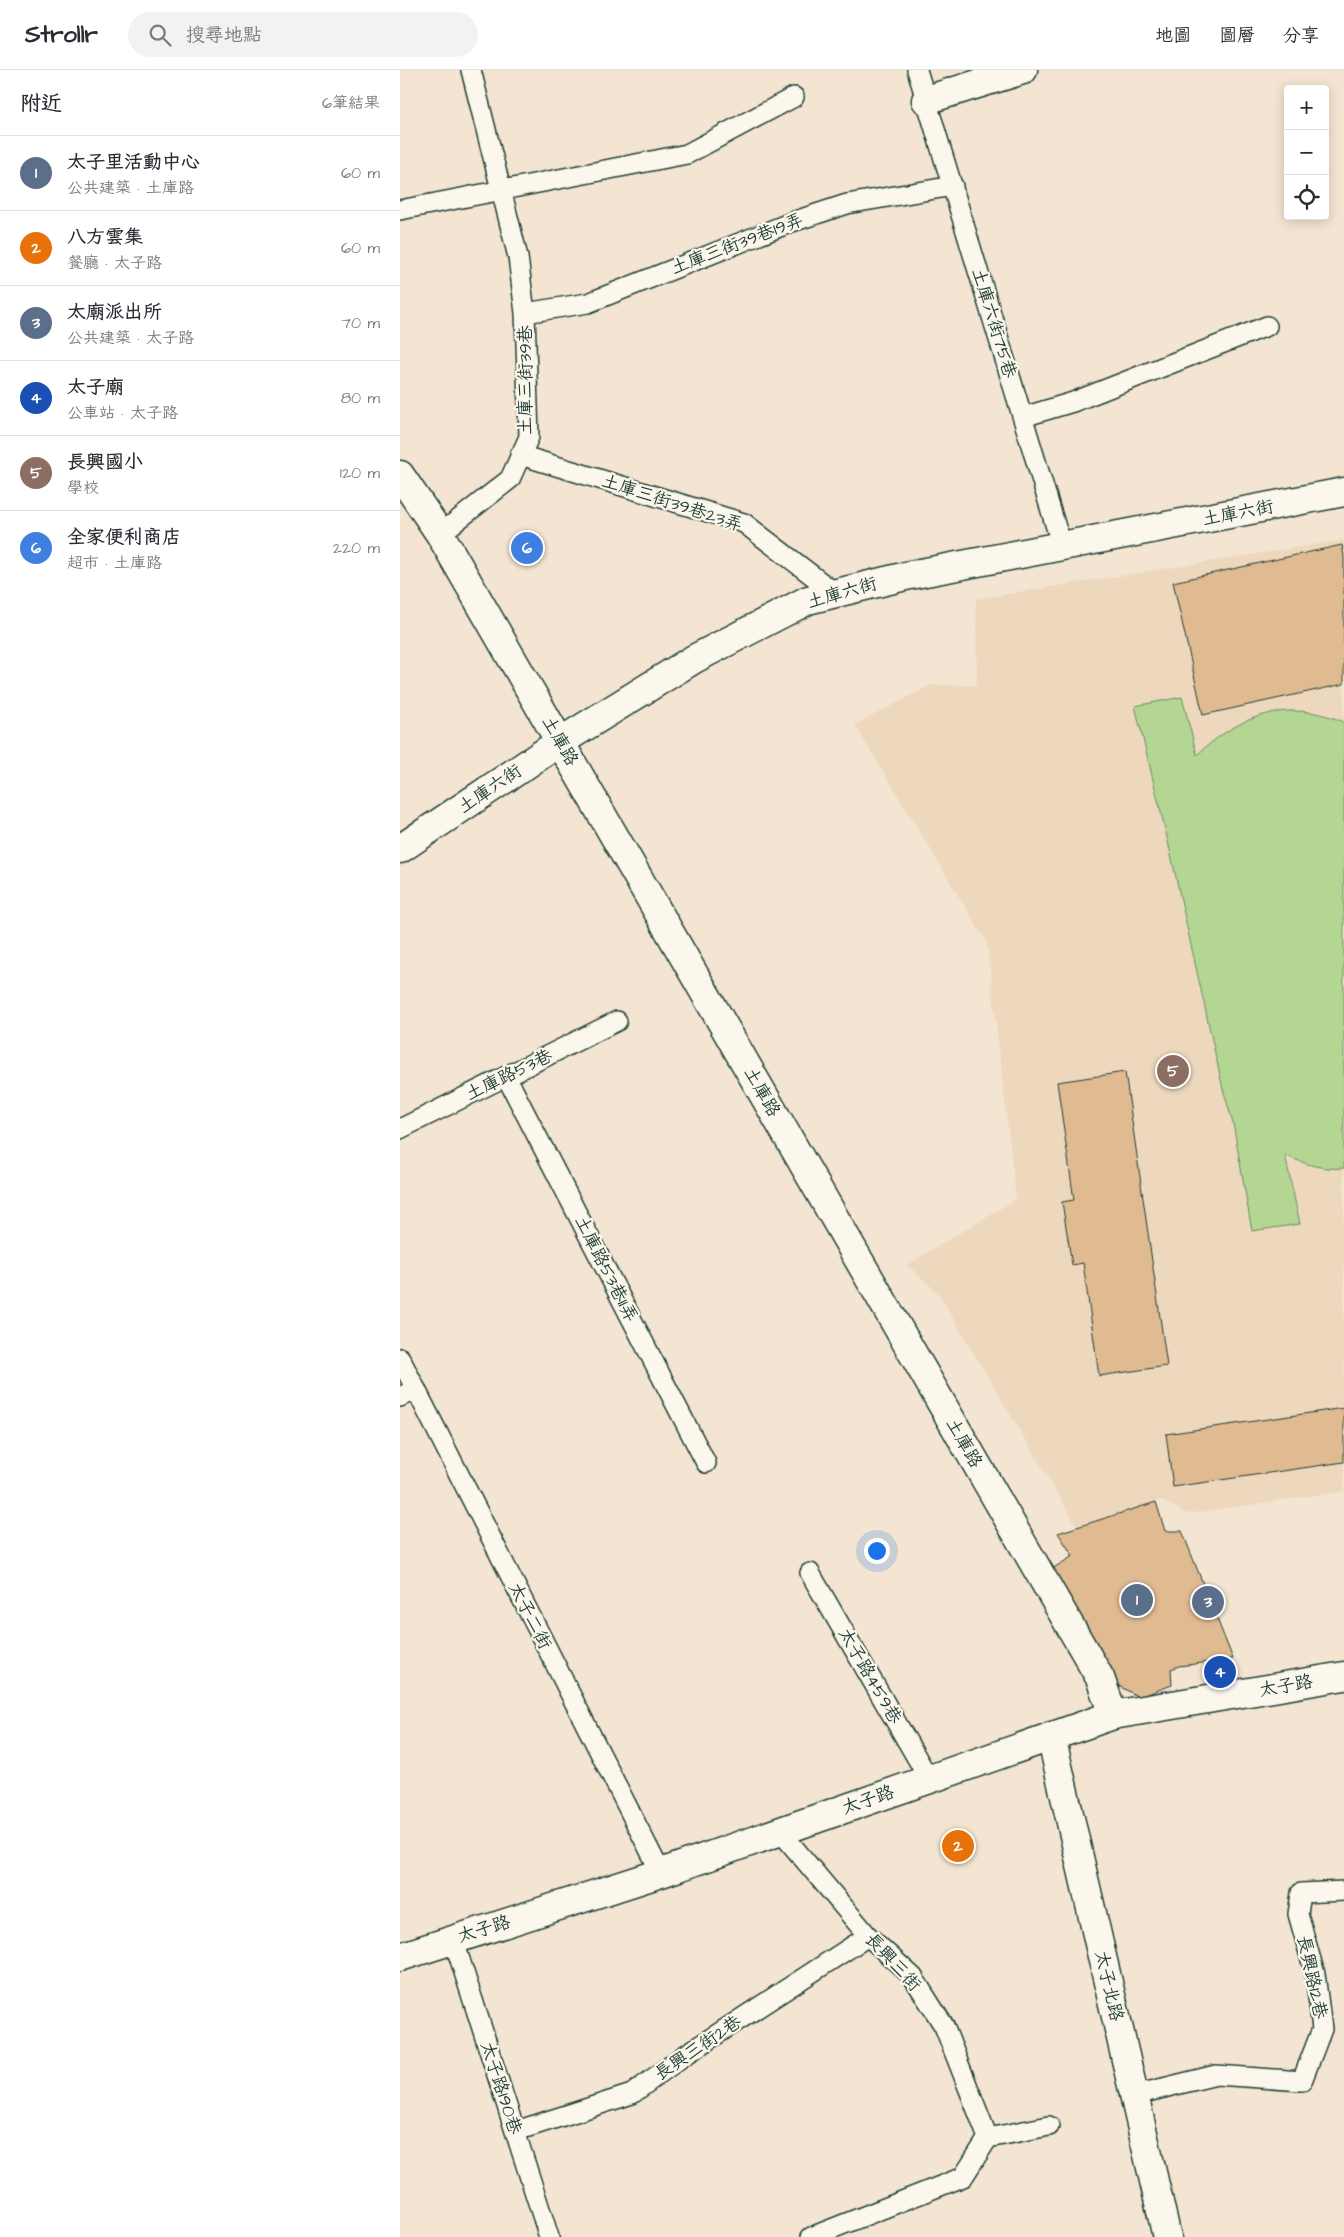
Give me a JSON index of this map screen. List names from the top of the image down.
{
  "streets": {
    "street": [
      "土庫六街",
      "土庫路",
      "太子路",
      "太子北路"
    ],
    "lane": [
      "土庫三街39巷19弄",
      "土庫六街75巷",
      "土庫三街39巷",
      "土庫三街39巷23弄",
      "土庫路53巷",
      "土庫路53巷11弄",
      "太子二街",
      "太子路459巷",
      "長興三街",
      "長興路12巷",
      "長興三街2巷",
      "太子路190巷"
    ]
  },
  "crossings": [
    ["土庫三街39巷19弄", "土庫六街75巷"],
    ["土庫三街39巷19弄", "土庫三街39巷"],
    ["土庫六街75巷", "土庫六街"],
    ["土庫三街39巷", "土庫三街39巷23弄"],
    ["土庫三街39巷", "土庫路"],
    ["土庫三街39巷23弄", "土庫六街"],
    ["土庫六街", "土庫路"],
    ["土庫路", "太子路"],
    ["土庫路53巷", "土庫路53巷11弄"],
    ["太子二街", "太子路"],
    ["太子路459巷", "太子路"],
    ["太子路", "長興三街"],
    ["太子路", "太子北路"],
    ["太子路", "太子路190巷"],
    ["長興三街", "長興三街2巷"],
    ["長興路12巷", "太子北路"],
    ["長興三街2巷", "太子路190巷"]
  ],
  "page": {
    "header": "Strollr",
    "search": "搜尋地點",
    "nav": ["地圖", "圖層", "分享"],
    "heading": ["附近", "6筆結果"],
    "map_buttons": ["+", "−"],
    "list": [
      {
        "mark": "1",
        "name": "太子里活動中心",
        "note": "公共建築 · 土庫路",
        "value": "60 m"
      },
      {
        "mark": "2",
        "name": "八方雲集",
        "note": "餐廳 · 太子路",
        "value": "60 m"
      },
      {
        "mark": "3",
        "name": "太廟派出所",
        "note": "公共建築 · 太子路",
        "value": "70 m"
      },
      {
        "mark": "4",
        "name": "太子廟",
        "note": "公車站 · 太子路",
        "value": "80 m"
      },
      {
        "mark": "5",
        "name": "長興國小",
        "note": "學校",
        "value": "120 m"
      },
      {
        "mark": "6",
        "name": "全家便利商店",
        "note": "超市 · 土庫路",
        "value": "220 m"
      }
    ],
    "pins": [
      "6",
      "5",
      "1",
      "3",
      "4",
      "2"
    ]
  }
}
